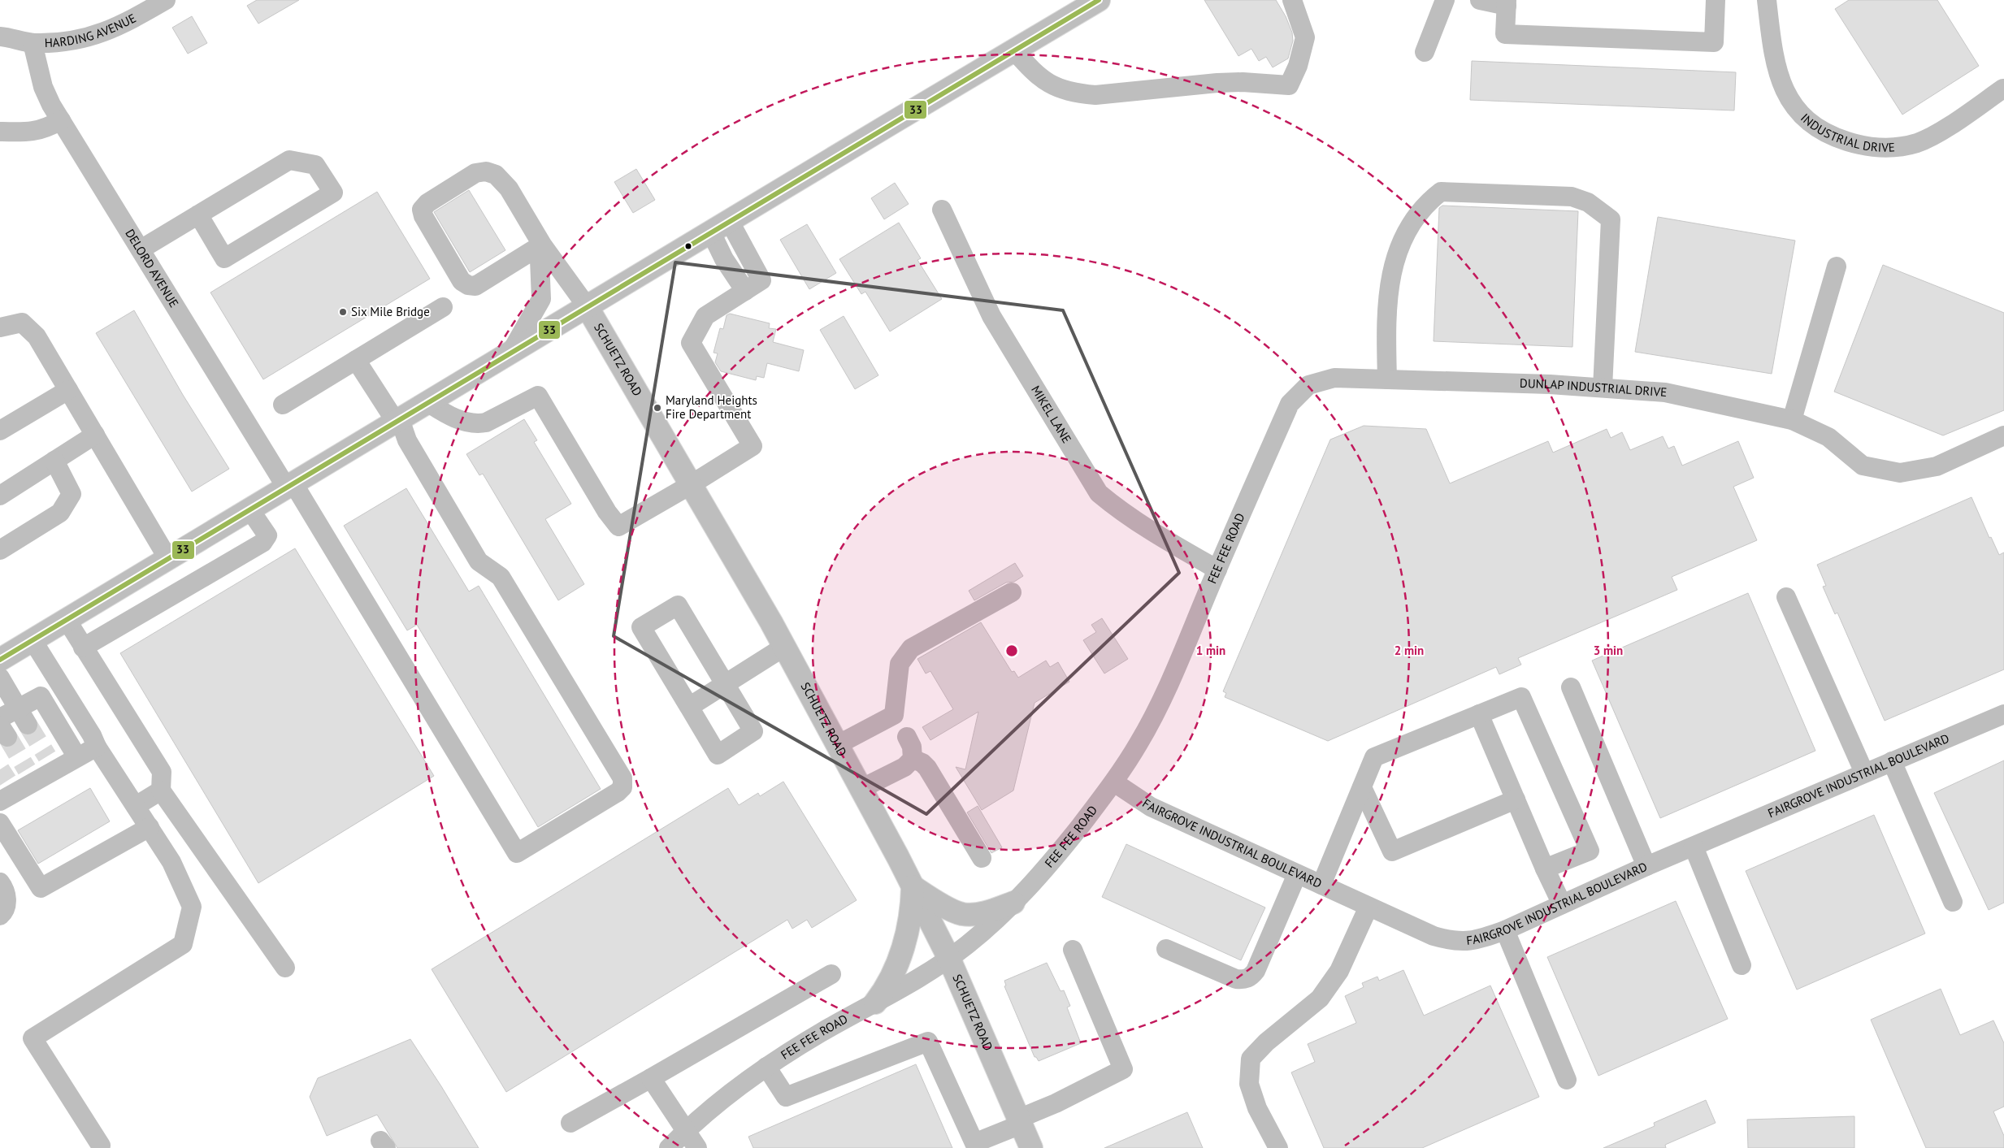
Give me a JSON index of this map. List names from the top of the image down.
{
  "streets": {
    "main road": ["SCHUETZ ROAD"],
    "street": [
      "HARDING AVENUE",
      "INDUSTRIAL DRIVE",
      "DELORD AVENUE",
      "DUNLAP INDUSTRIAL DRIVE",
      "MIKEL LANE",
      "FEE FEE ROAD",
      "FAIRGROVE INDUSTRIAL BOULEVARD"
    ]
  },
  "crossings": [
    ["HARDING AVENUE", "DELORD AVENUE"],
    ["SCHUETZ ROAD", "FEE FEE ROAD"],
    ["DUNLAP INDUSTRIAL DRIVE", "FEE FEE ROAD"],
    ["MIKEL LANE", "FEE FEE ROAD"],
    ["FEE FEE ROAD", "FAIRGROVE INDUSTRIAL BOULEVARD"]
  ],
  "places": ["Six Mile Bridge", "Maryland Heights Fire Department"],
  "lines": ["transit line 33"],
  "rings": ["1 min", "2 min", "3 min"]
}
